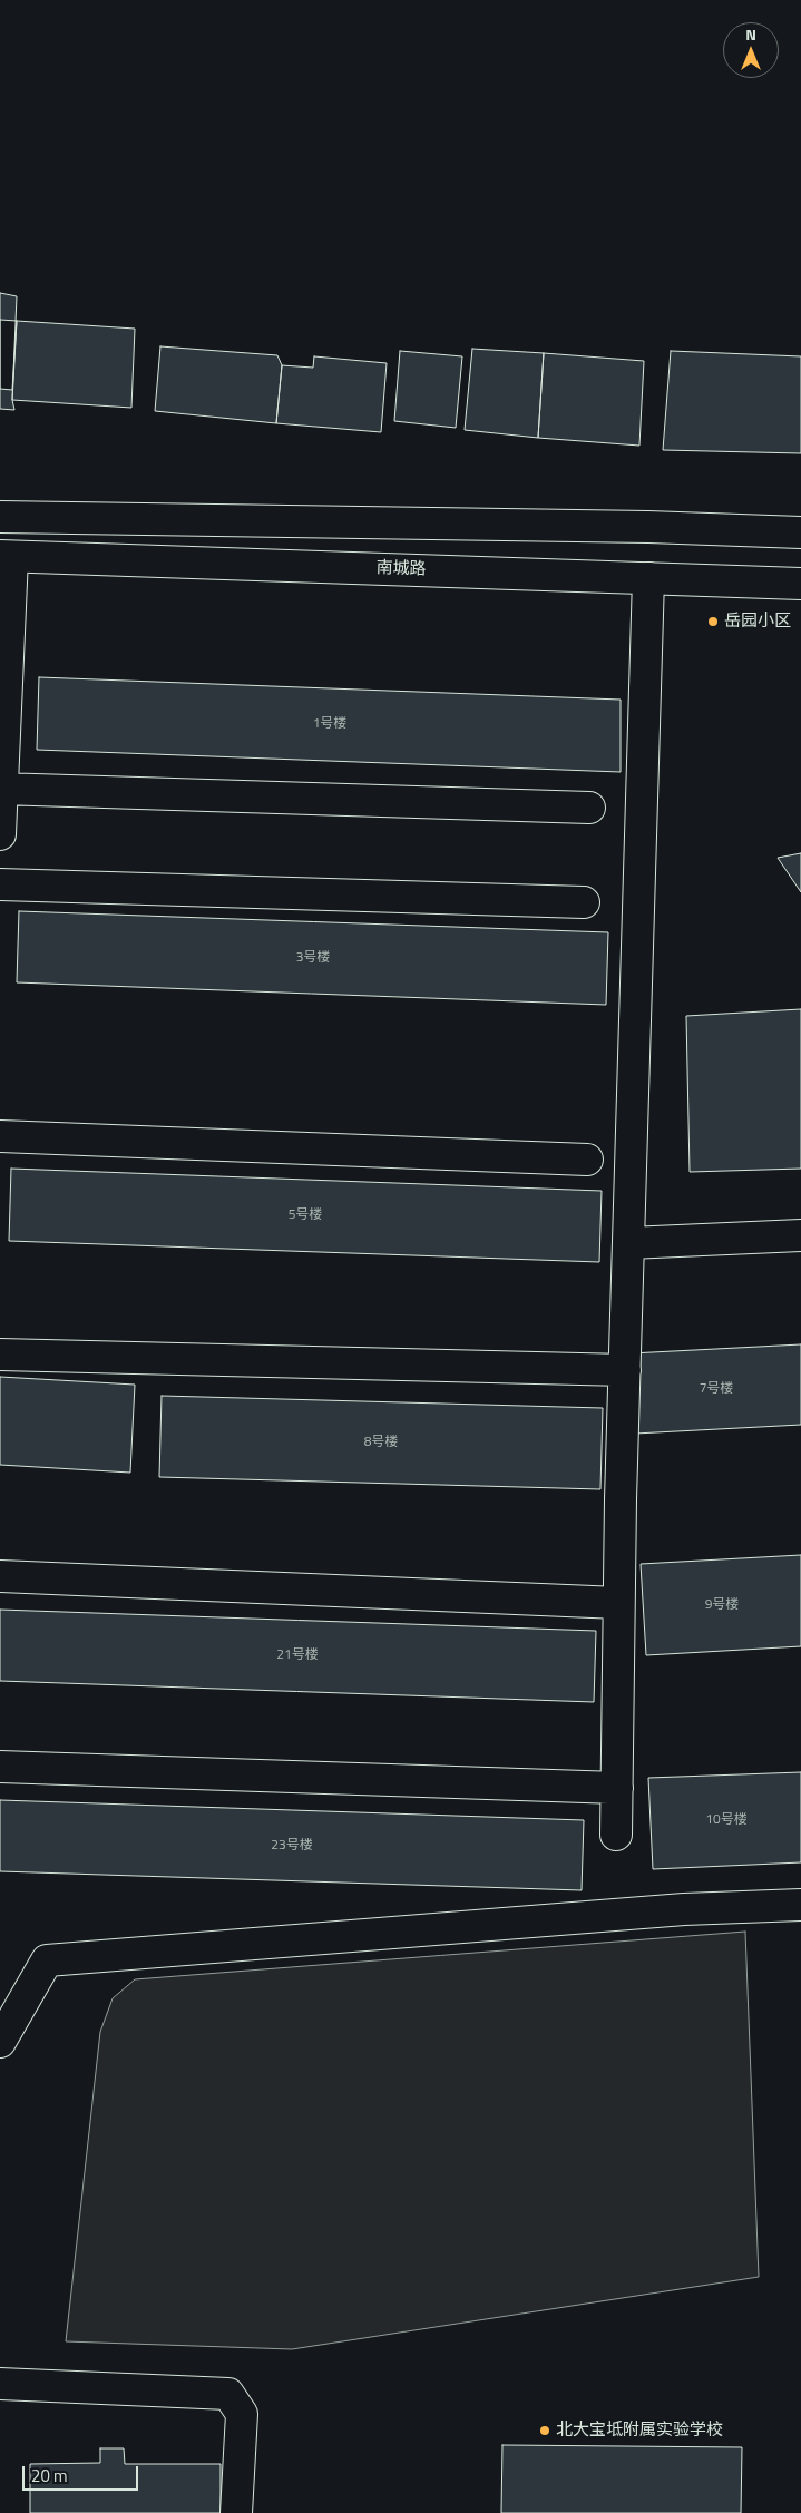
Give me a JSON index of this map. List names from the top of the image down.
{
  "streets": {
    "street": ["南城路"]
  },
  "places": ["岳园小区", "北大宝坻附属实验学校"],
  "house_numbers": [
    "1号楼",
    "3号楼",
    "5号楼",
    "7号楼",
    "8号楼",
    "9号楼",
    "21号楼",
    "10号楼",
    "23号楼"
  ],
  "scale_bar": "20 m",
  "north": "top"
}
